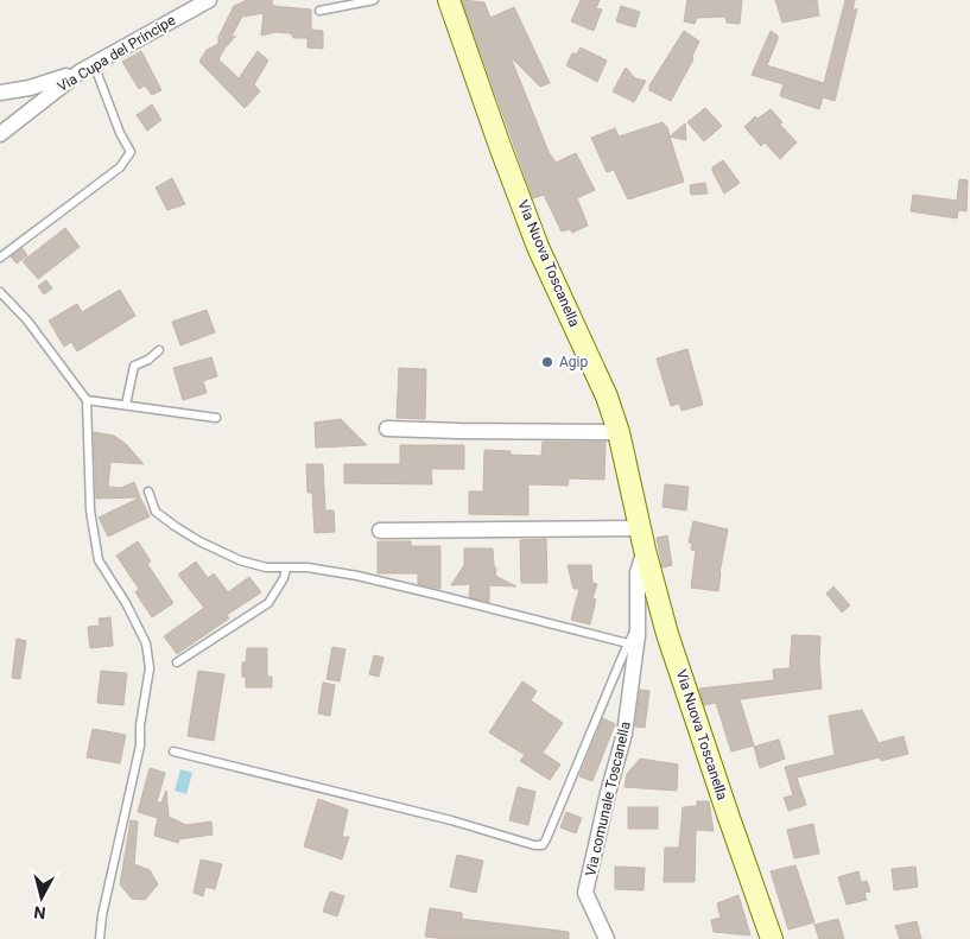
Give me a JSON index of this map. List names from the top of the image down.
{
  "streets": {
    "main road": ["Via Nuova Toscanella"],
    "street": ["Via Cupa del Principe", "Via comunale Toscanella"]
  },
  "crossings": [
    ["Via Nuova Toscanella", "Via comunale Toscanella"]
  ],
  "places": ["Agip"],
  "north": "bottom"
}
